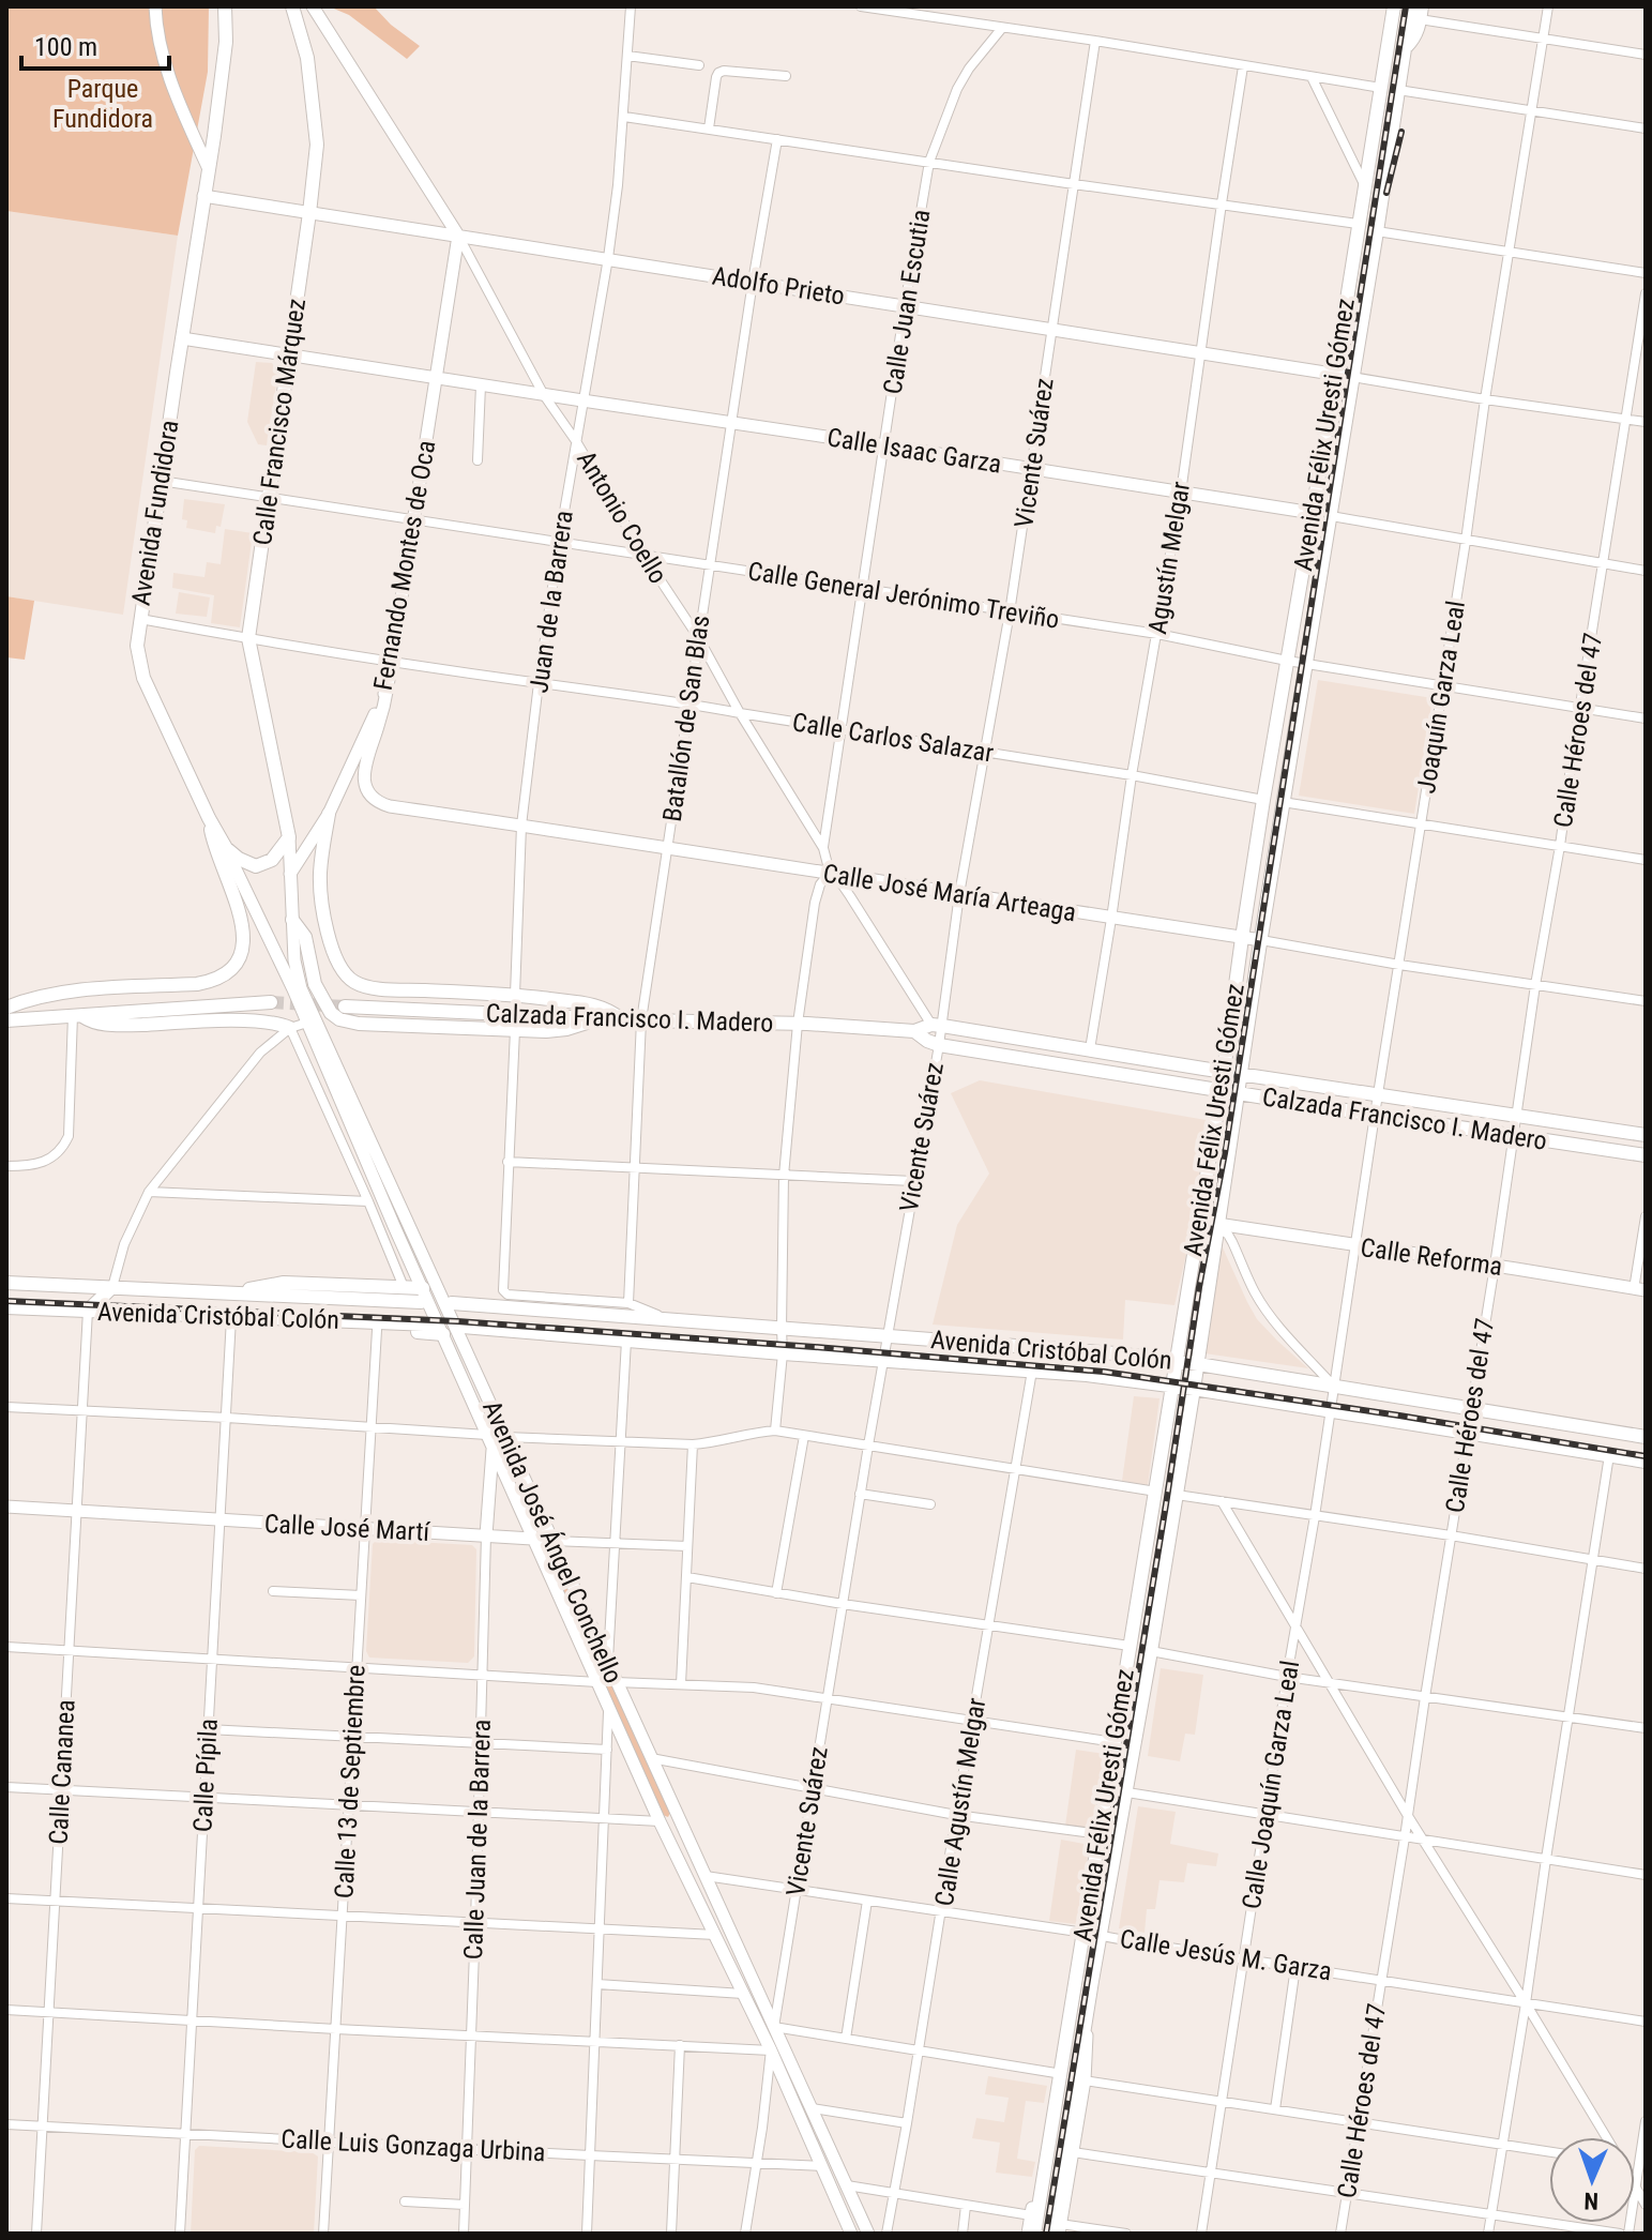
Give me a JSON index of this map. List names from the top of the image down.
{
  "streets": {
    "main road": [
      "Calle Francisco Márquez",
      "Avenida Félix Uresti Gómez",
      "Avenida Fundidora",
      "Calzada Francisco I. Madero",
      "Avenida Cristóbal Colón"
    ],
    "street": [
      "Adolfo Prieto",
      "Calle Juan Escutia",
      "Calle Isaac Garza",
      "Vicente Suárez",
      "Antonio Coello",
      "Agustín Melgar",
      "Fernando Montes de Oca",
      "Calle General Jerónimo Treviño",
      "Juan de la Barrera",
      "Joaquín Garza Leal",
      "Batallón de San Blas",
      "Calle Héroes del 47",
      "Calle Carlos Salazar",
      "Calle José María Arteaga",
      "Calle Reforma",
      "Calle José Martí",
      "Avenida José Ángel Conchello",
      "Calle Cananea",
      "Calle Pípila",
      "Calle 13 de Septiembre",
      "Calle Joaquín Garza Leal",
      "Calle Agustín Melgar",
      "Calle Juan de la Barrera",
      "Calle Jesús M. Garza",
      "Calle Luis Gonzaga Urbina"
    ]
  },
  "crossings": [
    ["Adolfo Prieto", "Calle Juan Escutia"],
    ["Adolfo Prieto", "Calle Francisco Márquez"],
    ["Adolfo Prieto", "Avenida Félix Uresti Gómez"],
    ["Adolfo Prieto", "Vicente Suárez"],
    ["Adolfo Prieto", "Avenida Fundidora"],
    ["Adolfo Prieto", "Antonio Coello"],
    ["Adolfo Prieto", "Agustín Melgar"],
    ["Adolfo Prieto", "Fernando Montes de Oca"],
    ["Adolfo Prieto", "Juan de la Barrera"],
    ["Adolfo Prieto", "Batallón de San Blas"],
    ["Calle Juan Escutia", "Calle Isaac Garza"],
    ["Calle Juan Escutia", "Antonio Coello"],
    ["Calle Juan Escutia", "Calle General Jerónimo Treviño"],
    ["Calle Juan Escutia", "Calle Carlos Salazar"],
    ["Calle Francisco Márquez", "Calle Isaac Garza"],
    ["Calle Francisco Márquez", "Calle General Jerónimo Treviño"],
    ["Calle Francisco Márquez", "Calle Carlos Salazar"],
    ["Calle Francisco Márquez", "Avenida José Ángel Conchello"],
    ["Avenida Félix Uresti Gómez", "Calle Isaac Garza"],
    ["Avenida Félix Uresti Gómez", "Calle General Jerónimo Treviño"],
    ["Avenida Félix Uresti Gómez", "Calle Carlos Salazar"],
    ["Avenida Félix Uresti Gómez", "Calle José María Arteaga"],
    ["Avenida Félix Uresti Gómez", "Calzada Francisco I. Madero"],
    ["Avenida Félix Uresti Gómez", "Calle Reforma"],
    ["Avenida Félix Uresti Gómez", "Avenida Cristóbal Colón"],
    ["Avenida Félix Uresti Gómez", "Calle Jesús M. Garza"],
    ["Calle Isaac Garza", "Vicente Suárez"],
    ["Calle Isaac Garza", "Avenida Fundidora"],
    ["Calle Isaac Garza", "Antonio Coello"],
    ["Calle Isaac Garza", "Agustín Melgar"],
    ["Calle Isaac Garza", "Fernando Montes de Oca"],
    ["Calle Isaac Garza", "Juan de la Barrera"],
    ["Calle Isaac Garza", "Joaquín Garza Leal"],
    ["Calle Isaac Garza", "Batallón de San Blas"],
    ["Calle Isaac Garza", "Calle Héroes del 47"],
    ["Vicente Suárez", "Antonio Coello"],
    ["Vicente Suárez", "Calle General Jerónimo Treviño"],
    ["Vicente Suárez", "Calle Carlos Salazar"],
    ["Vicente Suárez", "Calle José María Arteaga"],
    ["Vicente Suárez", "Calzada Francisco I. Madero"],
    ["Vicente Suárez", "Avenida Cristóbal Colón"],
    ["Vicente Suárez", "Avenida José Ángel Conchello"],
    ["Vicente Suárez", "Calle Jesús M. Garza"],
    ["Vicente Suárez", "Calle Luis Gonzaga Urbina"],
    ["Avenida Fundidora", "Calle General Jerónimo Treviño"],
    ["Avenida Fundidora", "Calle Carlos Salazar"],
    ["Avenida Fundidora", "Avenida José Ángel Conchello"],
    ["Antonio Coello", "Fernando Montes de Oca"],
    ["Antonio Coello", "Calle General Jerónimo Treviño"],
    ["Antonio Coello", "Juan de la Barrera"],
    ["Antonio Coello", "Batallón de San Blas"],
    ["Antonio Coello", "Calle Carlos Salazar"],
    ["Antonio Coello", "Calle José María Arteaga"],
    ["Antonio Coello", "Calzada Francisco I. Madero"],
    ["Agustín Melgar", "Calle General Jerónimo Treviño"],
    ["Agustín Melgar", "Calle Carlos Salazar"],
    ["Agustín Melgar", "Calle José María Arteaga"],
    ["Agustín Melgar", "Calzada Francisco I. Madero"],
    ["Fernando Montes de Oca", "Calle General Jerónimo Treviño"],
    ["Fernando Montes de Oca", "Calle Carlos Salazar"],
    ["Fernando Montes de Oca", "Calle José María Arteaga"],
    ["Fernando Montes de Oca", "Avenida José Ángel Conchello"],
    ["Calle General Jerónimo Treviño", "Juan de la Barrera"],
    ["Calle General Jerónimo Treviño", "Joaquín Garza Leal"],
    ["Calle General Jerónimo Treviño", "Batallón de San Blas"],
    ["Calle General Jerónimo Treviño", "Calle Héroes del 47"],
    ["Juan de la Barrera", "Calle Carlos Salazar"],
    ["Juan de la Barrera", "Calle José María Arteaga"],
    ["Joaquín Garza Leal", "Calle Carlos Salazar"],
    ["Joaquín Garza Leal", "Calle José María Arteaga"],
    ["Joaquín Garza Leal", "Calzada Francisco I. Madero"],
    ["Joaquín Garza Leal", "Calle Reforma"],
    ["Joaquín Garza Leal", "Avenida Cristóbal Colón"],
    ["Joaquín Garza Leal", "Calle Joaquín Garza Leal"],
    ["Batallón de San Blas", "Calle Carlos Salazar"],
    ["Batallón de San Blas", "Calle José María Arteaga"],
    ["Batallón de San Blas", "Calzada Francisco I. Madero"],
    ["Calle Héroes del 47", "Calle Carlos Salazar"],
    ["Calle Héroes del 47", "Calle José María Arteaga"],
    ["Calle Héroes del 47", "Calzada Francisco I. Madero"],
    ["Calle Héroes del 47", "Calle Reforma"],
    ["Calle Héroes del 47", "Avenida Cristóbal Colón"],
    ["Calle Héroes del 47", "Calle Jesús M. Garza"],
    ["Avenida Cristóbal Colón", "Avenida José Ángel Conchello"],
    ["Avenida Cristóbal Colón", "Calle Cananea"],
    ["Avenida Cristóbal Colón", "Calle Pípila"],
    ["Avenida Cristóbal Colón", "Calle Joaquín Garza Leal"],
    ["Avenida Cristóbal Colón", "Calle Agustín Melgar"],
    ["Calle José Martí", "Avenida José Ángel Conchello"],
    ["Calle José Martí", "Calle Cananea"],
    ["Calle José Martí", "Calle Pípila"],
    ["Calle José Martí", "Calle 13 de Septiembre"],
    ["Calle José Martí", "Calle Juan de la Barrera"],
    ["Avenida José Ángel Conchello", "Calle Juan de la Barrera"],
    ["Avenida José Ángel Conchello", "Calle Jesús M. Garza"],
    ["Avenida José Ángel Conchello", "Calle Luis Gonzaga Urbina"],
    ["Calle Cananea", "Calle Luis Gonzaga Urbina"],
    ["Calle Pípila", "Calle Luis Gonzaga Urbina"],
    ["Calle 13 de Septiembre", "Calle Luis Gonzaga Urbina"],
    ["Calle Joaquín Garza Leal", "Calle Jesús M. Garza"],
    ["Calle Agustín Melgar", "Calle Jesús M. Garza"],
    ["Calle Juan de la Barrera", "Calle Luis Gonzaga Urbina"]
  ],
  "parks": ["Parque Fundidora"],
  "scale_bar": "100 m",
  "north": "bottom"
}
